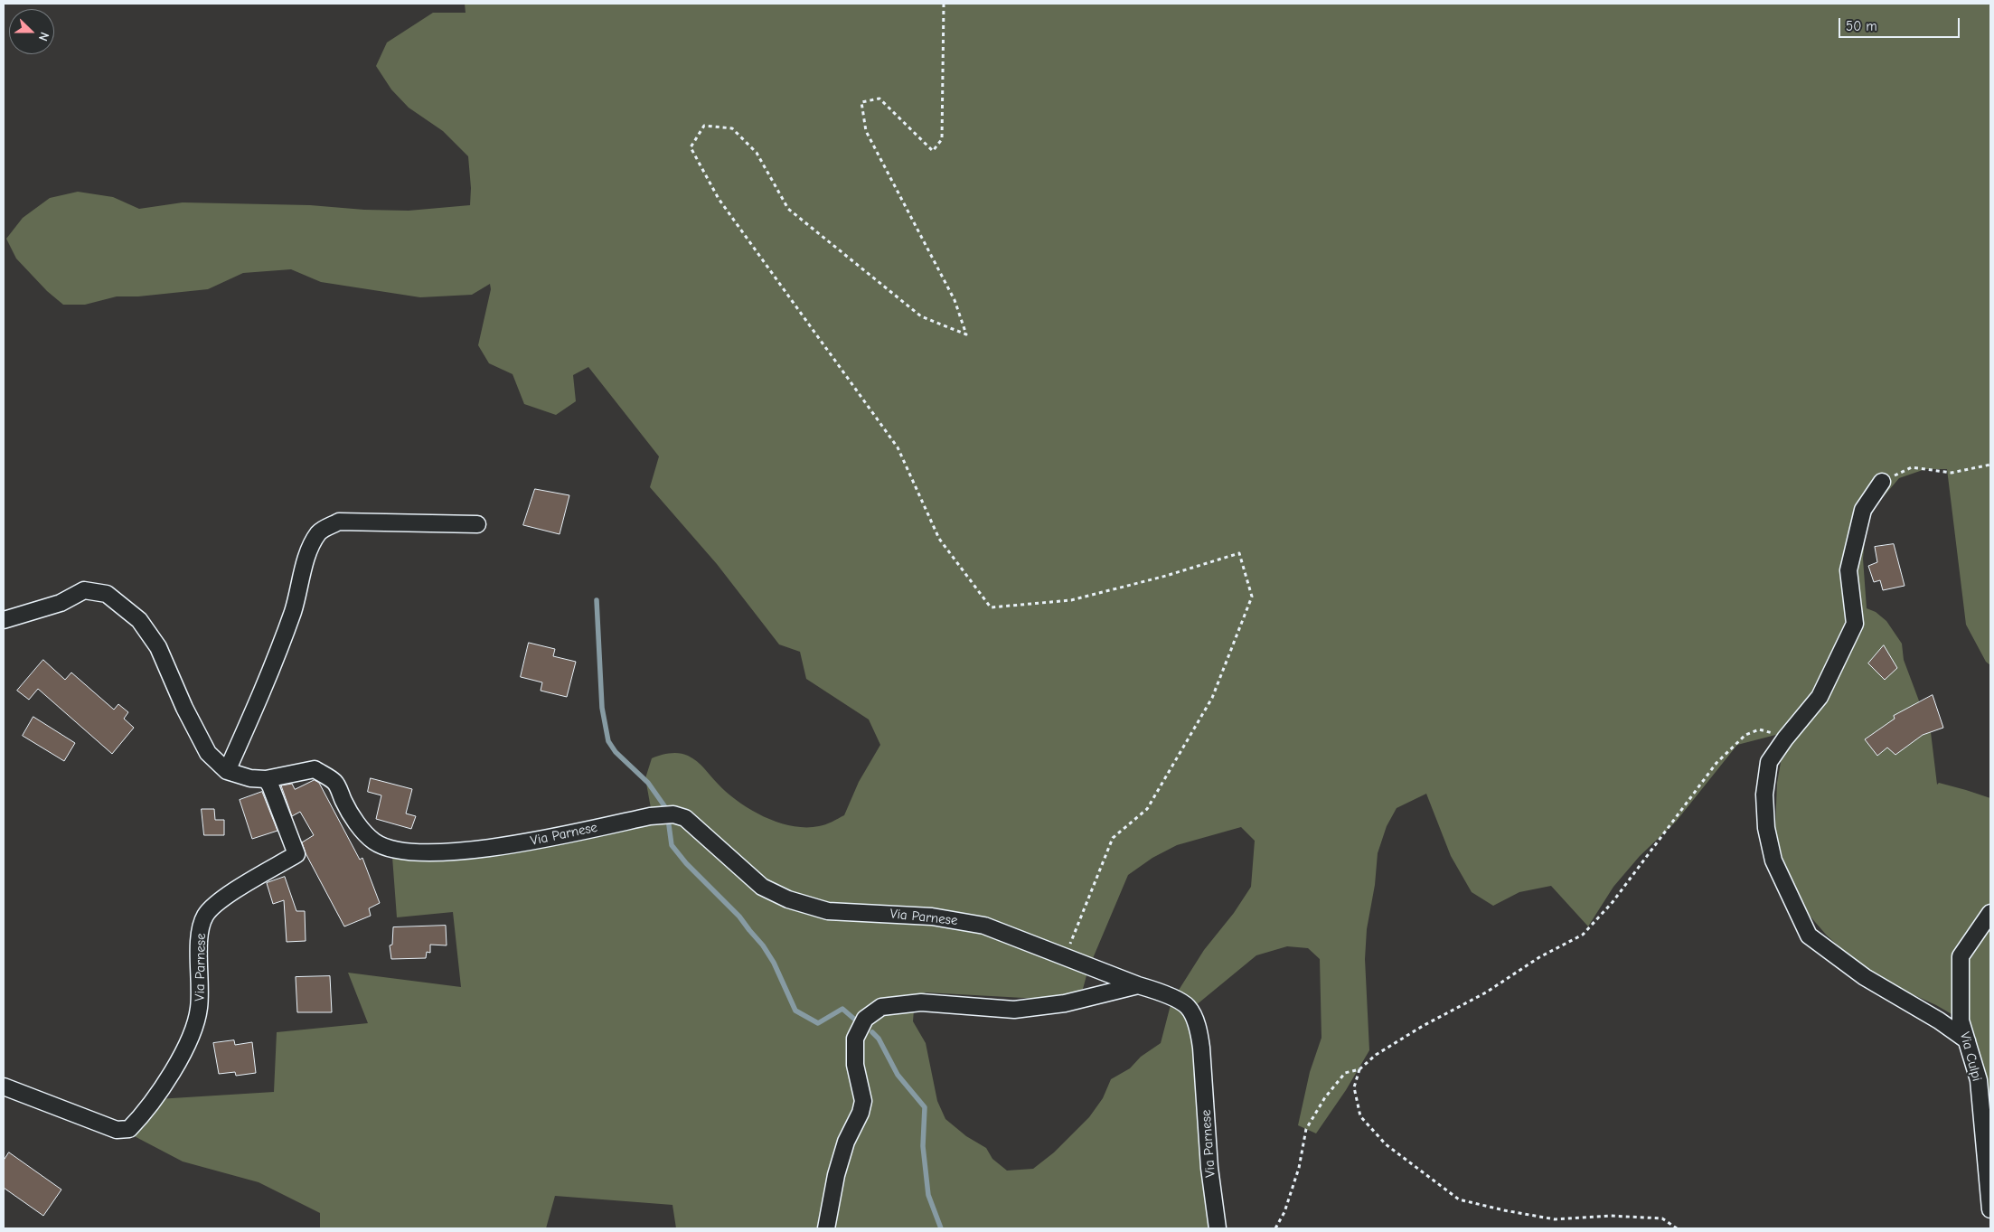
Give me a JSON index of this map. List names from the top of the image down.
{
  "streets": {
    "street": ["Via Parnese", "Via Culpi"]
  },
  "scale_bar": "50 m",
  "north": "right"
}
